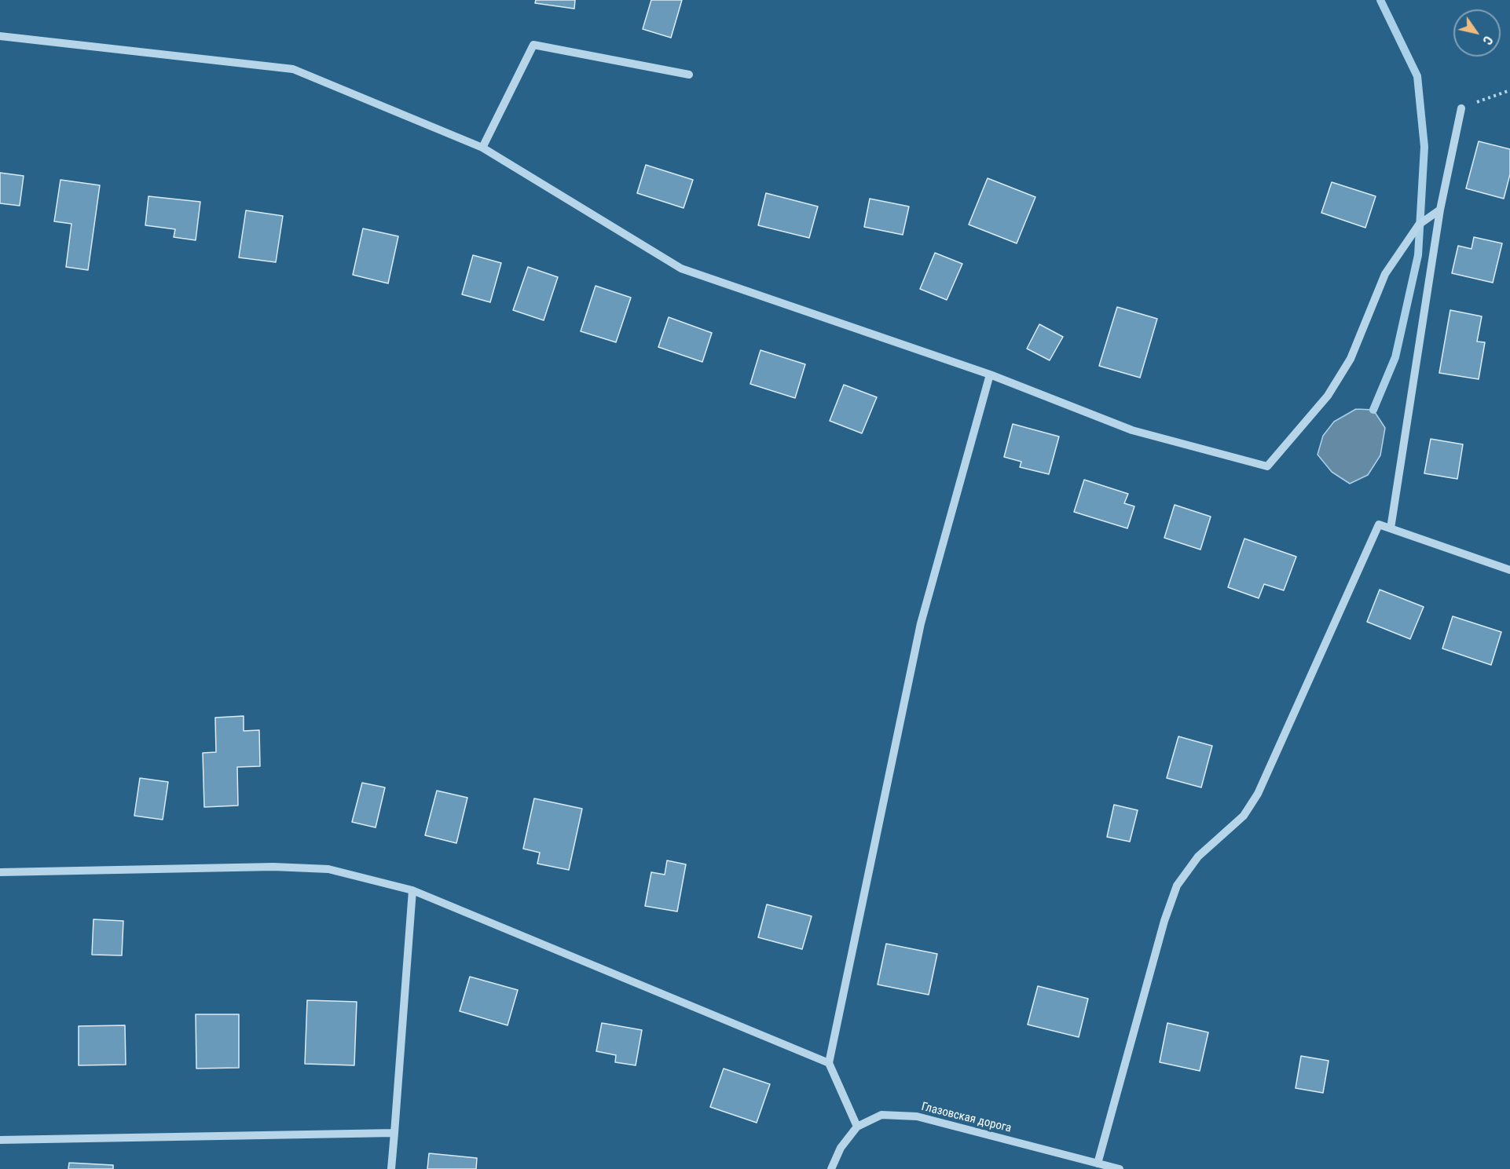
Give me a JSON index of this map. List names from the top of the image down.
{
  "streets": {
    "street": ["Глазовская дорога"]
  },
  "north": "bottom right"
}
